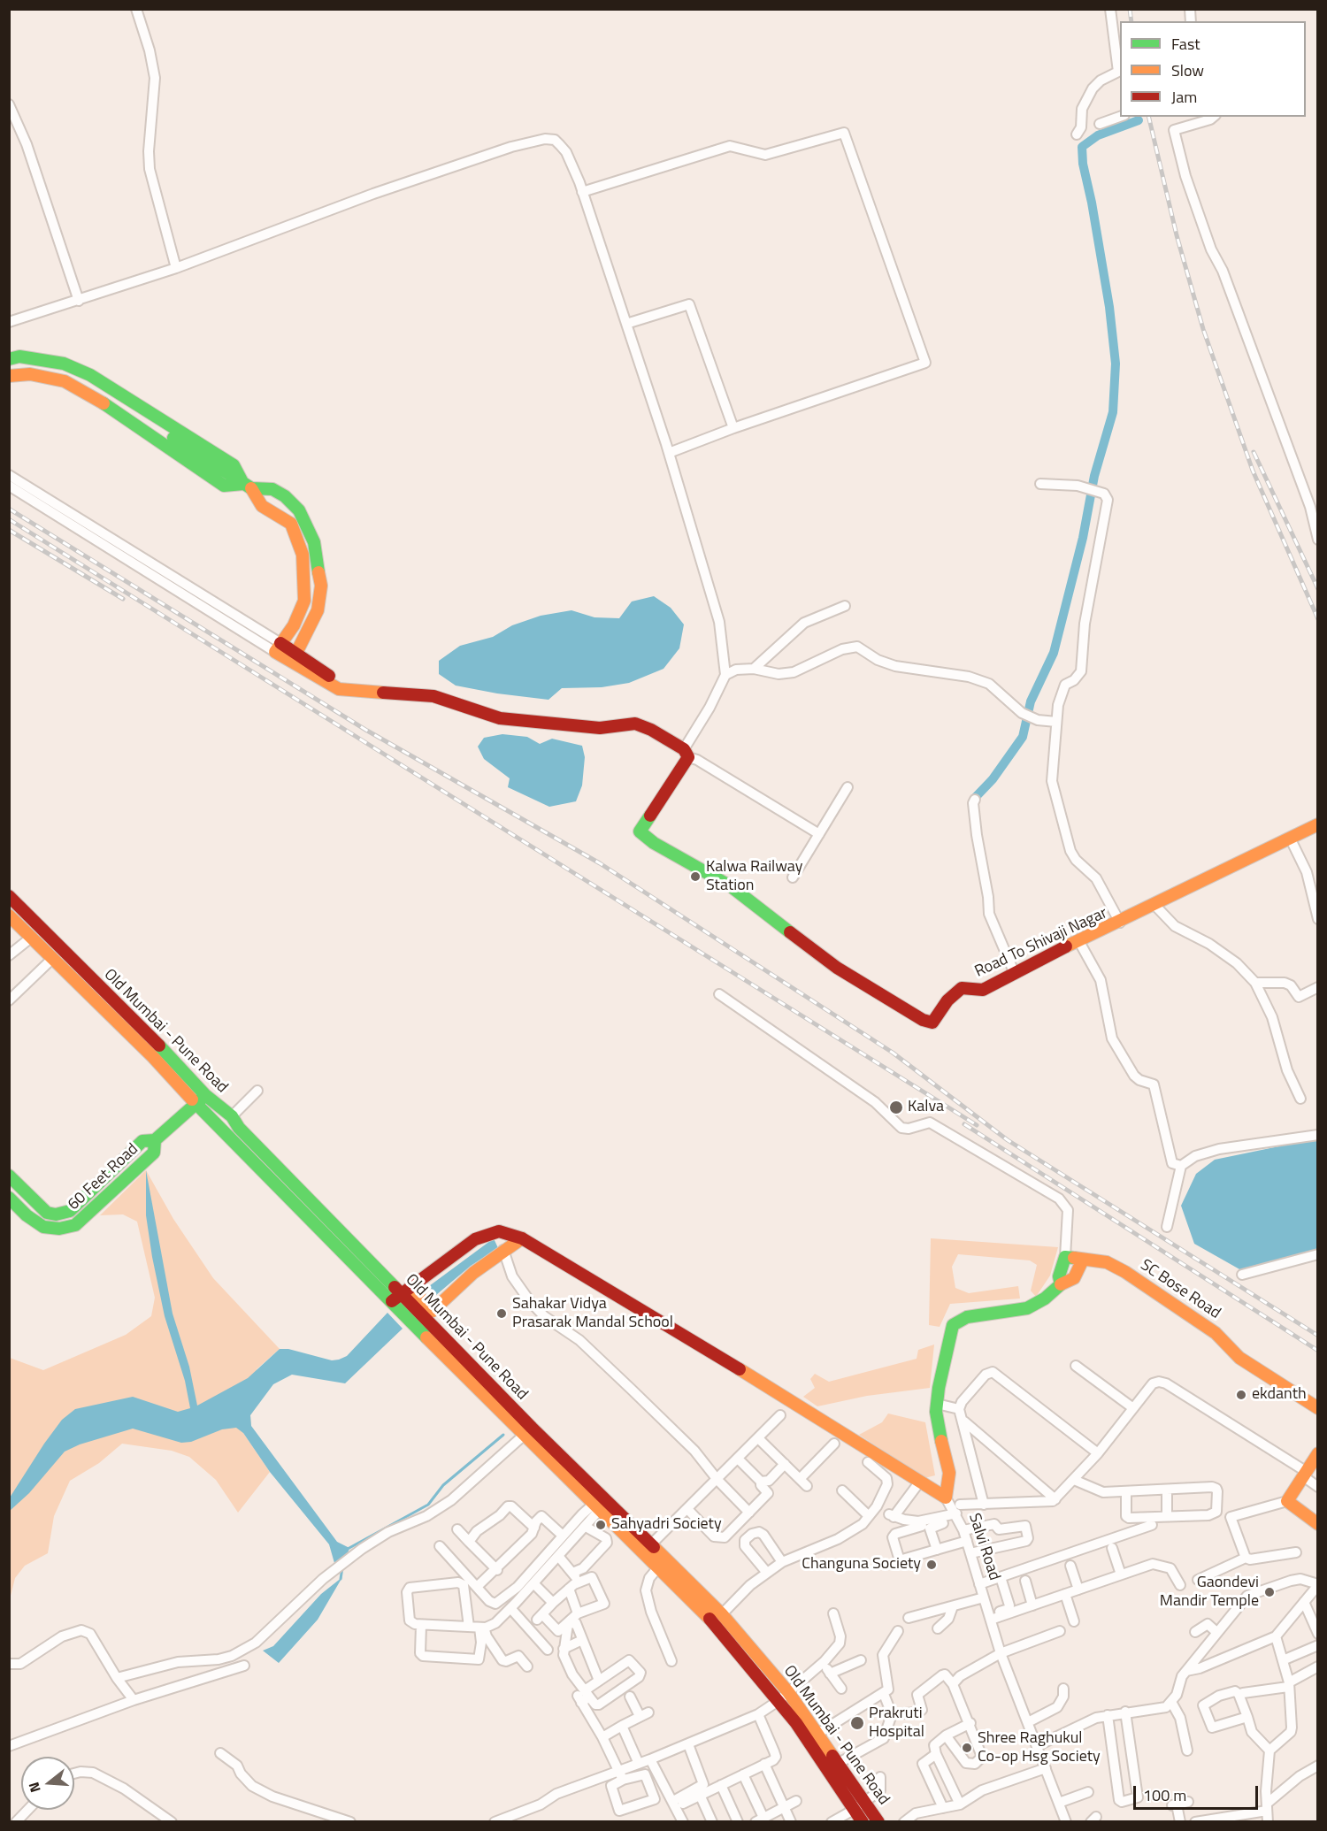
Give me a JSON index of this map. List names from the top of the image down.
{
  "streets": {
    "street": [
      "Road To Shivaji Nagar",
      "Old Mumbai - Pune Road",
      "60 Feet Road",
      "SC Bose Road",
      "Salvi Road"
    ]
  },
  "crossings": [
    ["Old Mumbai - Pune Road", "60 Feet Road"]
  ],
  "places": [
    "Kalwa Railway Station",
    "Kalva",
    "Sahakar Vidya Prasarak Mandal School",
    "ekdanth",
    "Sahyadri Society",
    "Changuna Society",
    "Gaondevi Mandir Temple",
    "Prakruti Hospital",
    "Shree Raghukul Co-op Hsg Society"
  ],
  "legend": ["Fast", "Slow", "Jam"],
  "scale_bar": "100 m",
  "north": "left"
}
